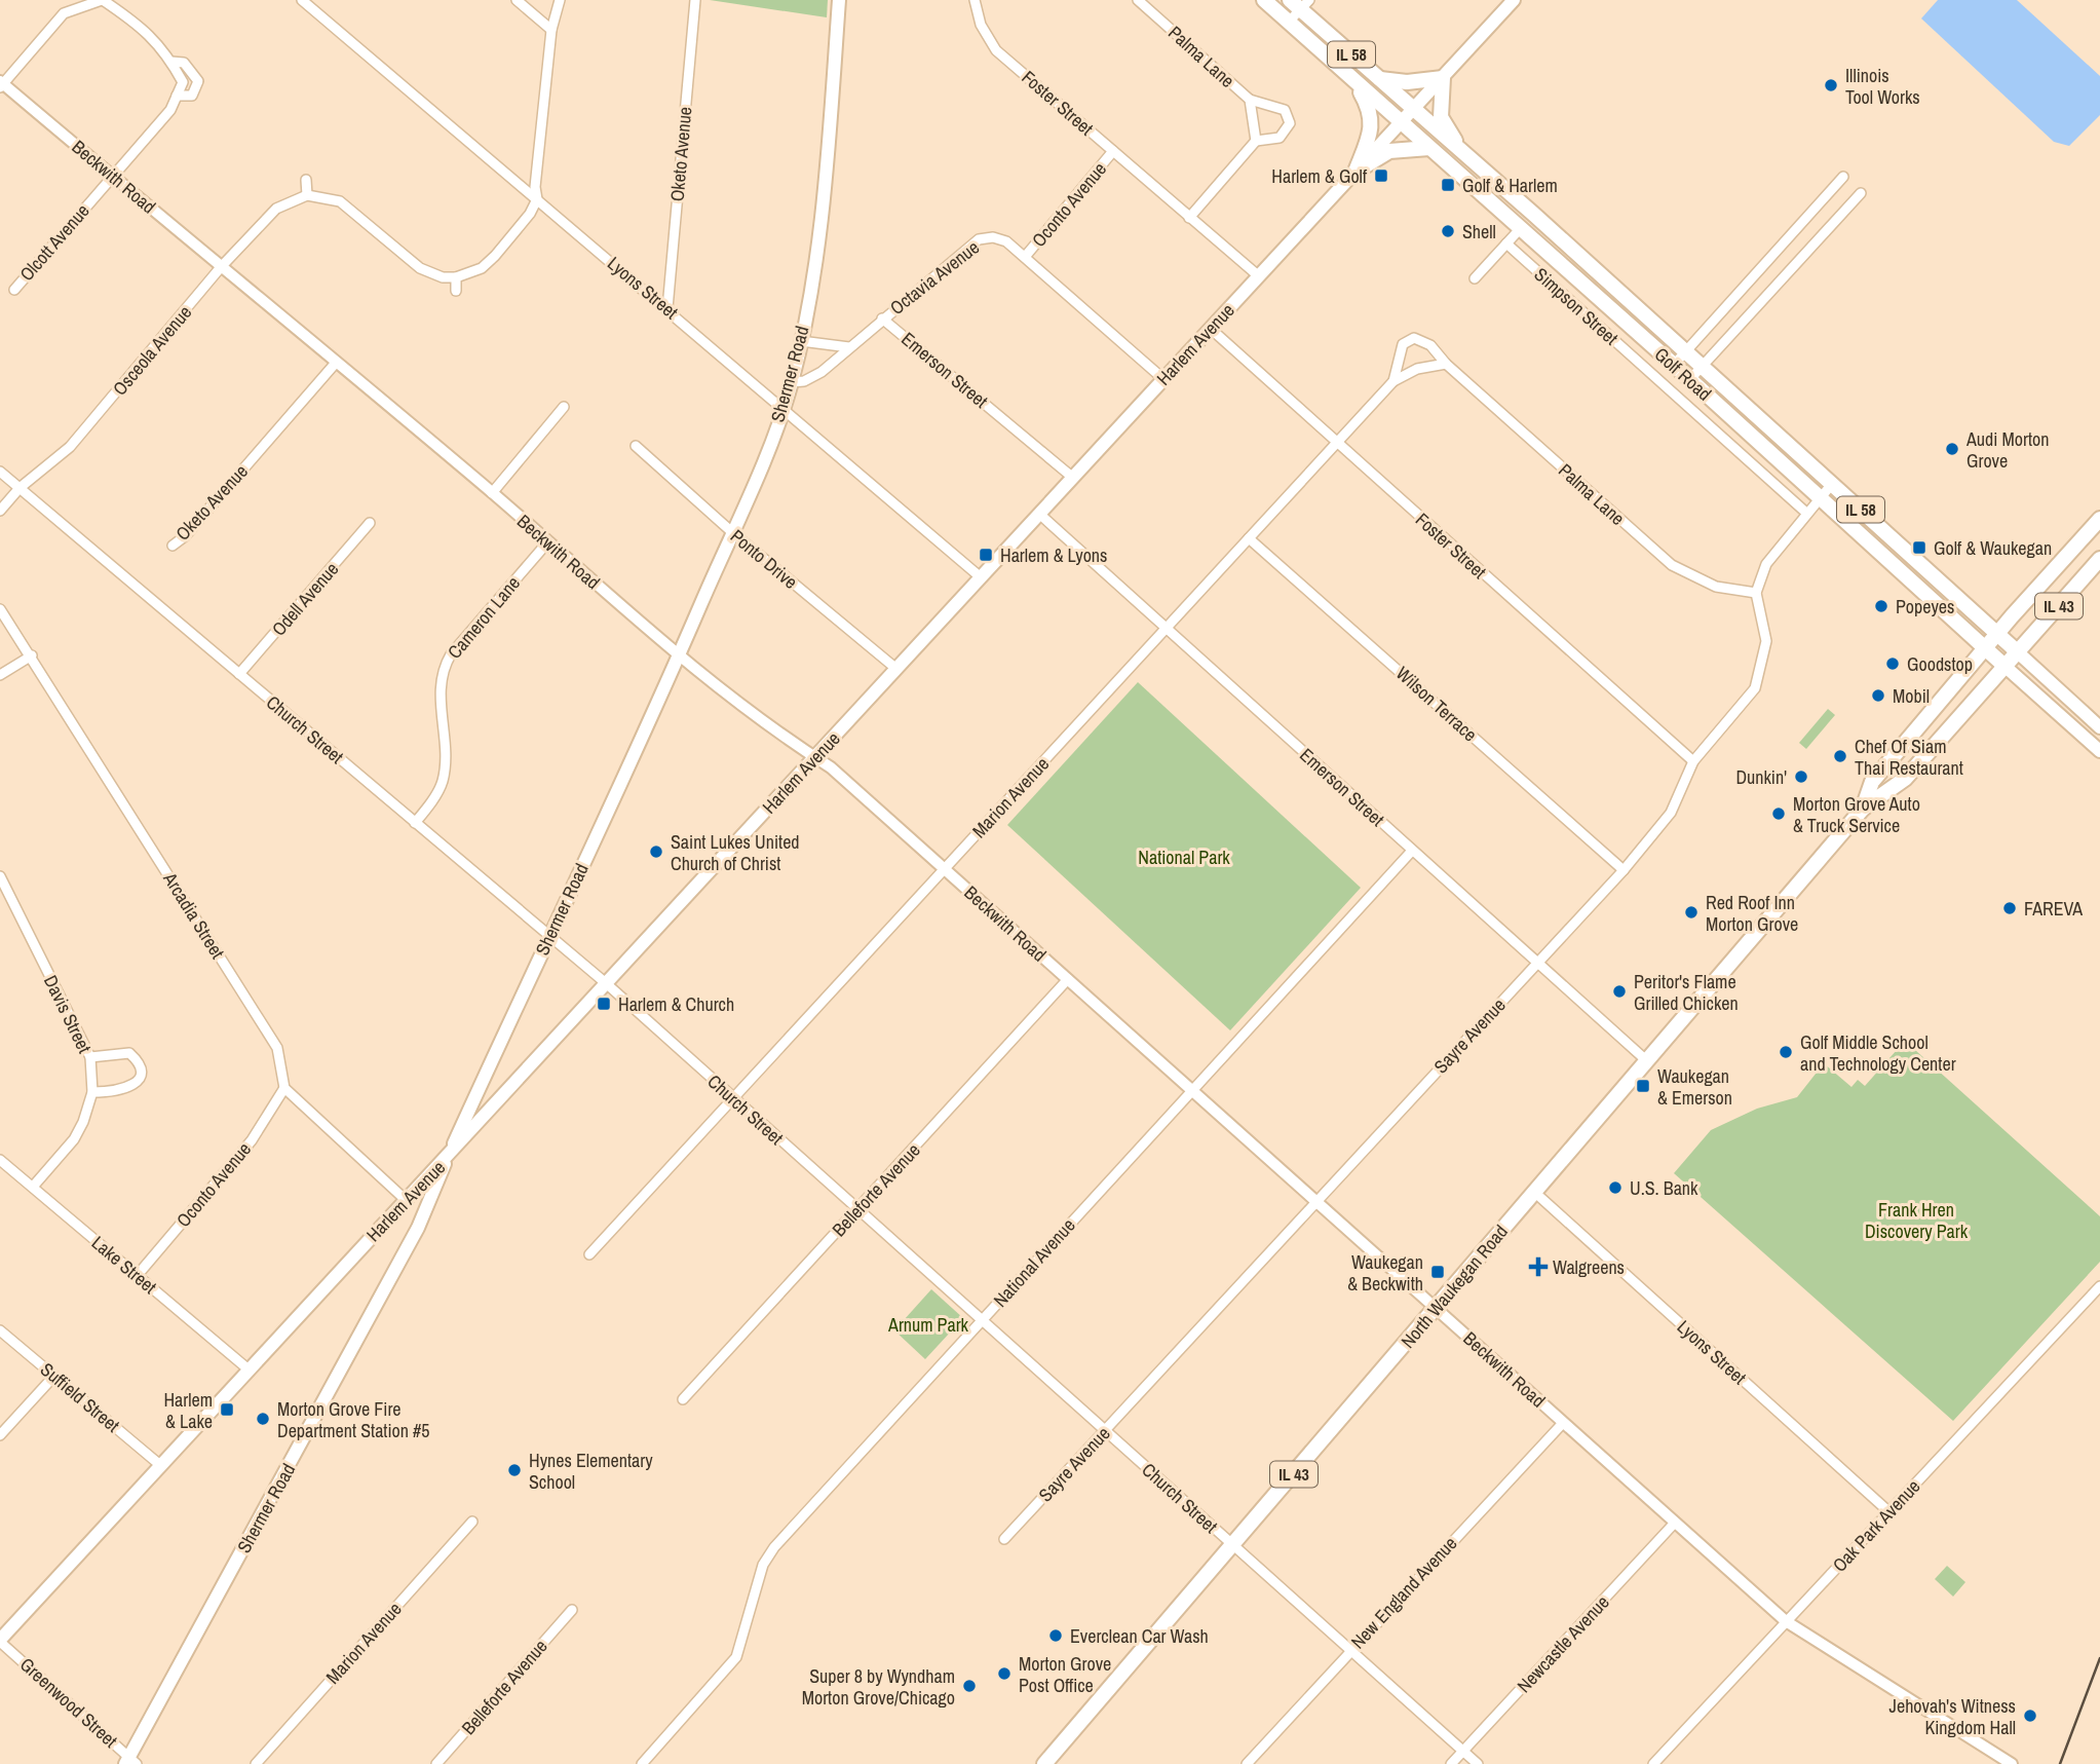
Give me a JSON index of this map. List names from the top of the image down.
{
  "streets": {
    "main road": [
      "IL 58",
      "Harlem Avenue",
      "Shermer Road",
      "Golf Road",
      "IL 43",
      "North Waukegan Road"
    ],
    "street": [
      "Palma Lane",
      "Foster Street",
      "Oketo Avenue",
      "Beckwith Road",
      "Oconto Avenue",
      "Olcott Avenue",
      "Octavia Avenue",
      "Lyons Street",
      "Simpson Street",
      "Osceola Avenue",
      "Emerson Street",
      "Ponto Drive",
      "Odell Avenue",
      "Cameron Lane",
      "Wilson Terrace",
      "Church Street",
      "Marion Avenue",
      "Arcadia Street",
      "Davis Street",
      "Sayre Avenue",
      "Belleforte Avenue",
      "National Avenue",
      "Lake Street",
      "Suffield Street",
      "Oak Park Avenue",
      "New England Avenue",
      "Newcastle Avenue",
      "Greenwood Street"
    ]
  },
  "crossings": [
    ["Palma Lane", "Marion Avenue"],
    ["Palma Lane", "Sayre Avenue"],
    ["Foster Street", "Oconto Avenue"],
    ["Foster Street", "Harlem Avenue"],
    ["Foster Street", "Marion Avenue"],
    ["Foster Street", "Sayre Avenue"],
    ["Oketo Avenue", "Beckwith Road"],
    ["Oketo Avenue", "Lyons Street"],
    ["Beckwith Road", "Olcott Avenue"],
    ["Beckwith Road", "Harlem Avenue"],
    ["Beckwith Road", "Osceola Avenue"],
    ["Beckwith Road", "Shermer Road"],
    ["Beckwith Road", "Cameron Lane"],
    ["Beckwith Road", "Marion Avenue"],
    ["Beckwith Road", "Sayre Avenue"],
    ["Beckwith Road", "Belleforte Avenue"],
    ["Beckwith Road", "National Avenue"],
    ["Beckwith Road", "North Waukegan Road"],
    ["Beckwith Road", "Oak Park Avenue"],
    ["Beckwith Road", "New England Avenue"],
    ["Beckwith Road", "Newcastle Avenue"],
    ["Oconto Avenue", "Octavia Avenue"],
    ["Oconto Avenue", "Arcadia Street"],
    ["Oconto Avenue", "Lake Street"],
    ["Octavia Avenue", "Emerson Street"],
    ["Octavia Avenue", "Shermer Road"],
    ["Lyons Street", "Harlem Avenue"],
    ["Lyons Street", "Shermer Road"],
    ["Lyons Street", "North Waukegan Road"],
    ["Lyons Street", "Oak Park Avenue"],
    ["Harlem Avenue", "Emerson Street"],
    ["Harlem Avenue", "Shermer Road"],
    ["Harlem Avenue", "Golf Road"],
    ["Harlem Avenue", "Ponto Drive"],
    ["Harlem Avenue", "Church Street"],
    ["Harlem Avenue", "Lake Street"],
    ["Harlem Avenue", "Suffield Street"],
    ["Harlem Avenue", "Greenwood Street"],
    ["Osceola Avenue", "Church Street"],
    ["Emerson Street", "Marion Avenue"],
    ["Emerson Street", "Sayre Avenue"],
    ["Emerson Street", "National Avenue"],
    ["Emerson Street", "North Waukegan Road"],
    ["Shermer Road", "Ponto Drive"],
    ["Shermer Road", "Church Street"],
    ["Shermer Road", "Greenwood Street"],
    ["Golf Road", "IL 43"],
    ["Golf Road", "North Waukegan Road"],
    ["Odell Avenue", "Church Street"],
    ["IL 43", "North Waukegan Road"],
    ["Cameron Lane", "Church Street"],
    ["Wilson Terrace", "Marion Avenue"],
    ["Wilson Terrace", "Sayre Avenue"],
    ["Church Street", "Marion Avenue"],
    ["Church Street", "Sayre Avenue"],
    ["Church Street", "Belleforte Avenue"],
    ["Church Street", "National Avenue"],
    ["Church Street", "North Waukegan Road"],
    ["Church Street", "New England Avenue"],
    ["Church Street", "Newcastle Avenue"],
    ["Davis Street", "Lake Street"]
  ],
  "parks": ["National Park", "Frank Hren Discovery Park", "Arnum Park"],
  "places": {
    "other": [
      "Illinois Tool Works",
      "Shell",
      "Audi Morton Grove",
      "Popeyes",
      "Goodstop",
      "Mobil",
      "Chef Of Siam Thai Restaurant",
      "Dunkin'",
      "Morton Grove Auto & Truck Service",
      "Saint Lukes United Church of Christ",
      "FAREVA",
      "Red Roof Inn Morton Grove",
      "Peritor's Flame Grilled Chicken",
      "Golf Middle School and Technology Center",
      "U.S. Bank",
      "Morton Grove Fire Department Station #5",
      "Hynes Elementary School",
      "Everclean Car Wash",
      "Morton Grove Post Office",
      "Super 8 by Wyndham Morton Grove/Chicago",
      "Jehovah's Witness Kingdom Hall"
    ],
    "transit": [
      "Harlem & Golf",
      "Golf & Harlem",
      "Golf & Waukegan",
      "Harlem & Lyons",
      "Harlem & Church",
      "Waukegan & Emerson",
      "Waukegan & Beckwith",
      "Harlem & Lake"
    ],
    "health": ["Walgreens"]
  }
}
